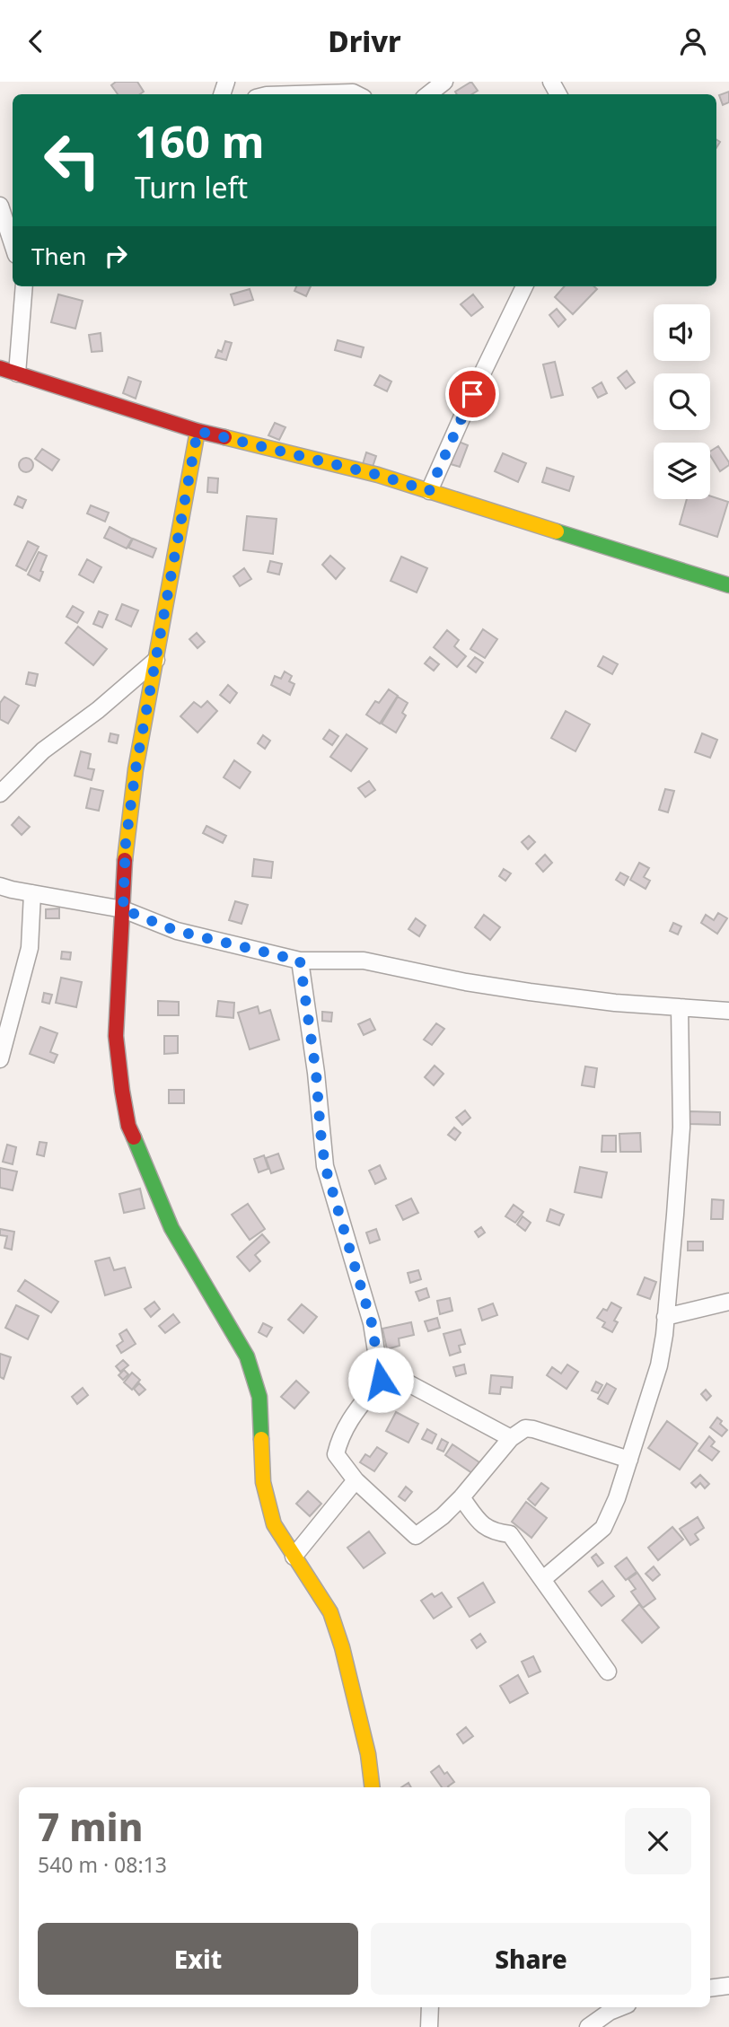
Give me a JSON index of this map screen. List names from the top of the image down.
{
  "page": {
    "header": "Drivr",
    "turn": ["160 m", "Turn left"],
    "then": "Then",
    "heading": ["7 min", "540 m · 08:13"],
    "buttons": ["Exit", "Share"]
  }
}
